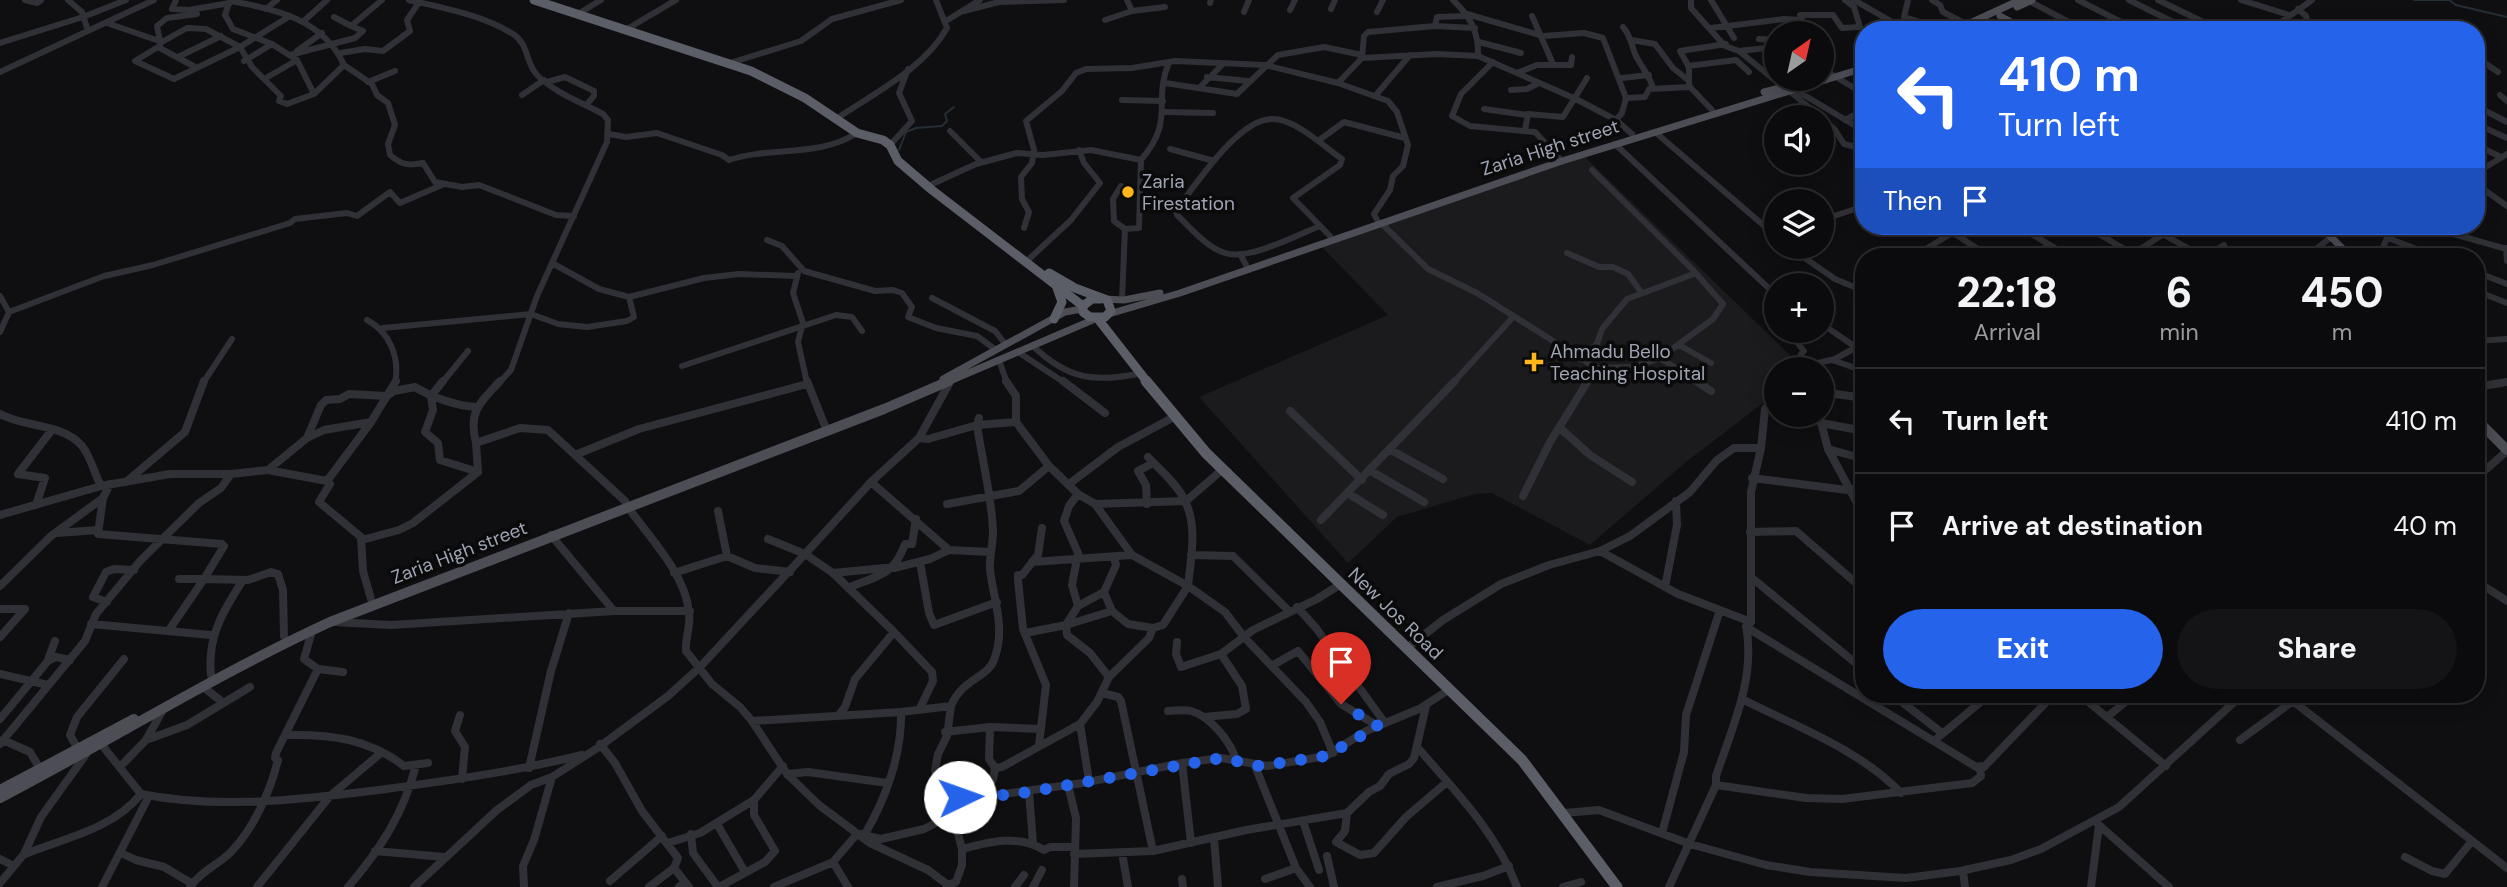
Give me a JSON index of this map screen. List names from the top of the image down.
{
  "streets": {
    "highway": ["New Jos Road"],
    "main road": ["Zaria High street"]
  },
  "places": {
    "other": ["Zaria Firestation"],
    "health": ["Ahmadu Bello Teaching Hospital"]
  },
  "north": "top right",
  "page": {
    "map_buttons": ["+", "−"],
    "turn": ["410 m", "Turn left"],
    "then": "Then",
    "eta": [
      "22:18",
      "Arrival",
      "6",
      "min",
      "450",
      "m"
    ],
    "list": [
      {
        "name": "Turn left",
        "value": "410 m"
      },
      {
        "name": "Arrive at destination",
        "value": "40 m"
      }
    ],
    "buttons": ["Exit", "Share"]
  }
}
